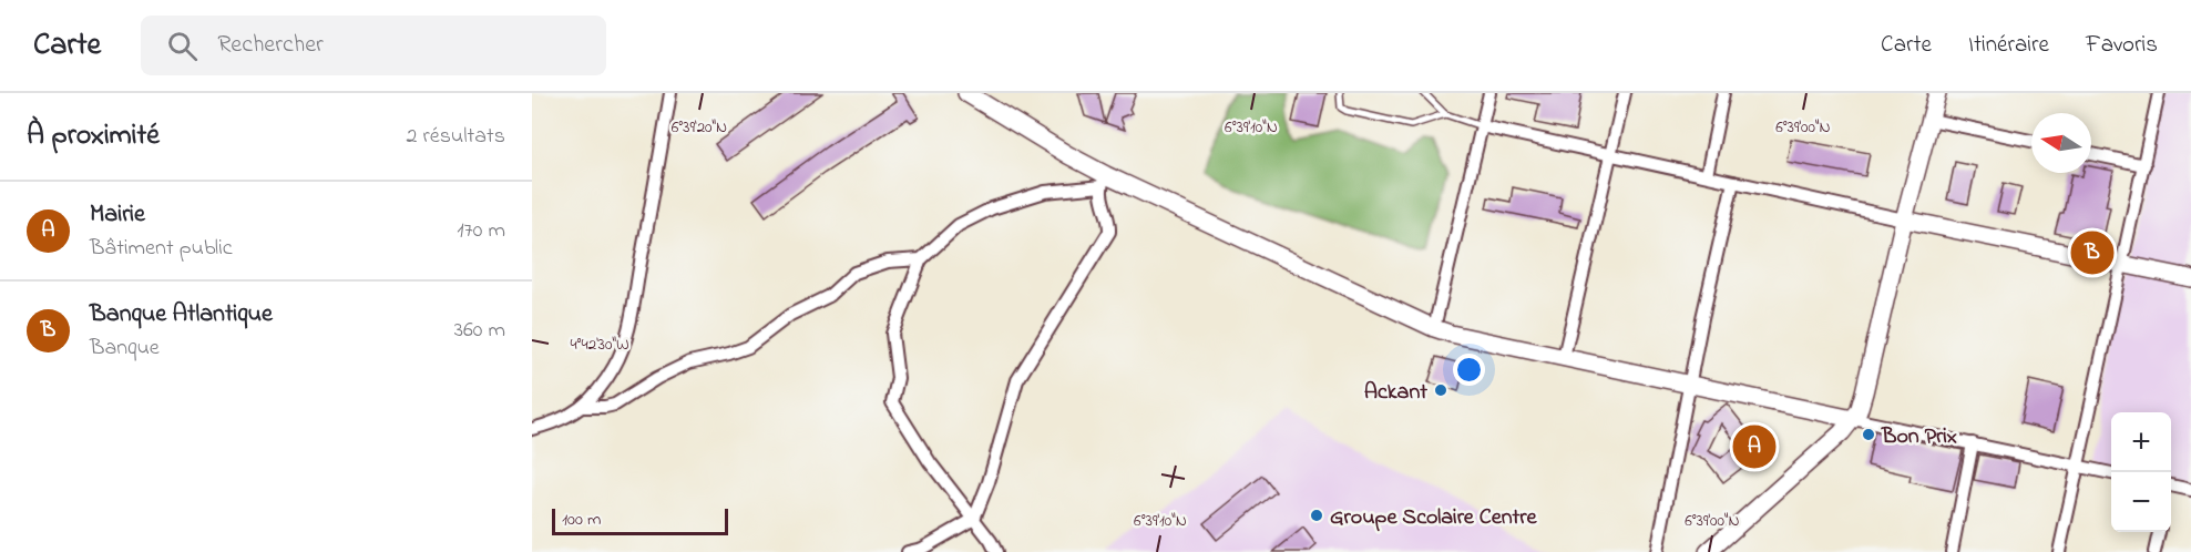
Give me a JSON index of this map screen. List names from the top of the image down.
{
  "places": ["Ackant", "Bon Prix", "Groupe Scolaire Centre"],
  "scale_bar": "100 m",
  "north": "left",
  "page": {
    "header": "Carte",
    "search": "Rechercher",
    "nav": ["Carte", "Itinéraire", "Favoris"],
    "heading": ["À proximité", "2 résultats"],
    "list": [
      {
        "mark": "A",
        "name": "Mairie",
        "note": "Bâtiment public",
        "value": "170 m"
      },
      {
        "mark": "B",
        "name": "Banque Atlantique",
        "note": "Banque",
        "value": "360 m"
      }
    ],
    "pins": ["B", "A"],
    "map_buttons": ["+", "−"],
    "scale": "100 m"
  },
  "coordinates": [
    "6°39'20\"N",
    "6°39'10\"N",
    "6°39'00\"N",
    "4°42'30\"W"
  ]
}
